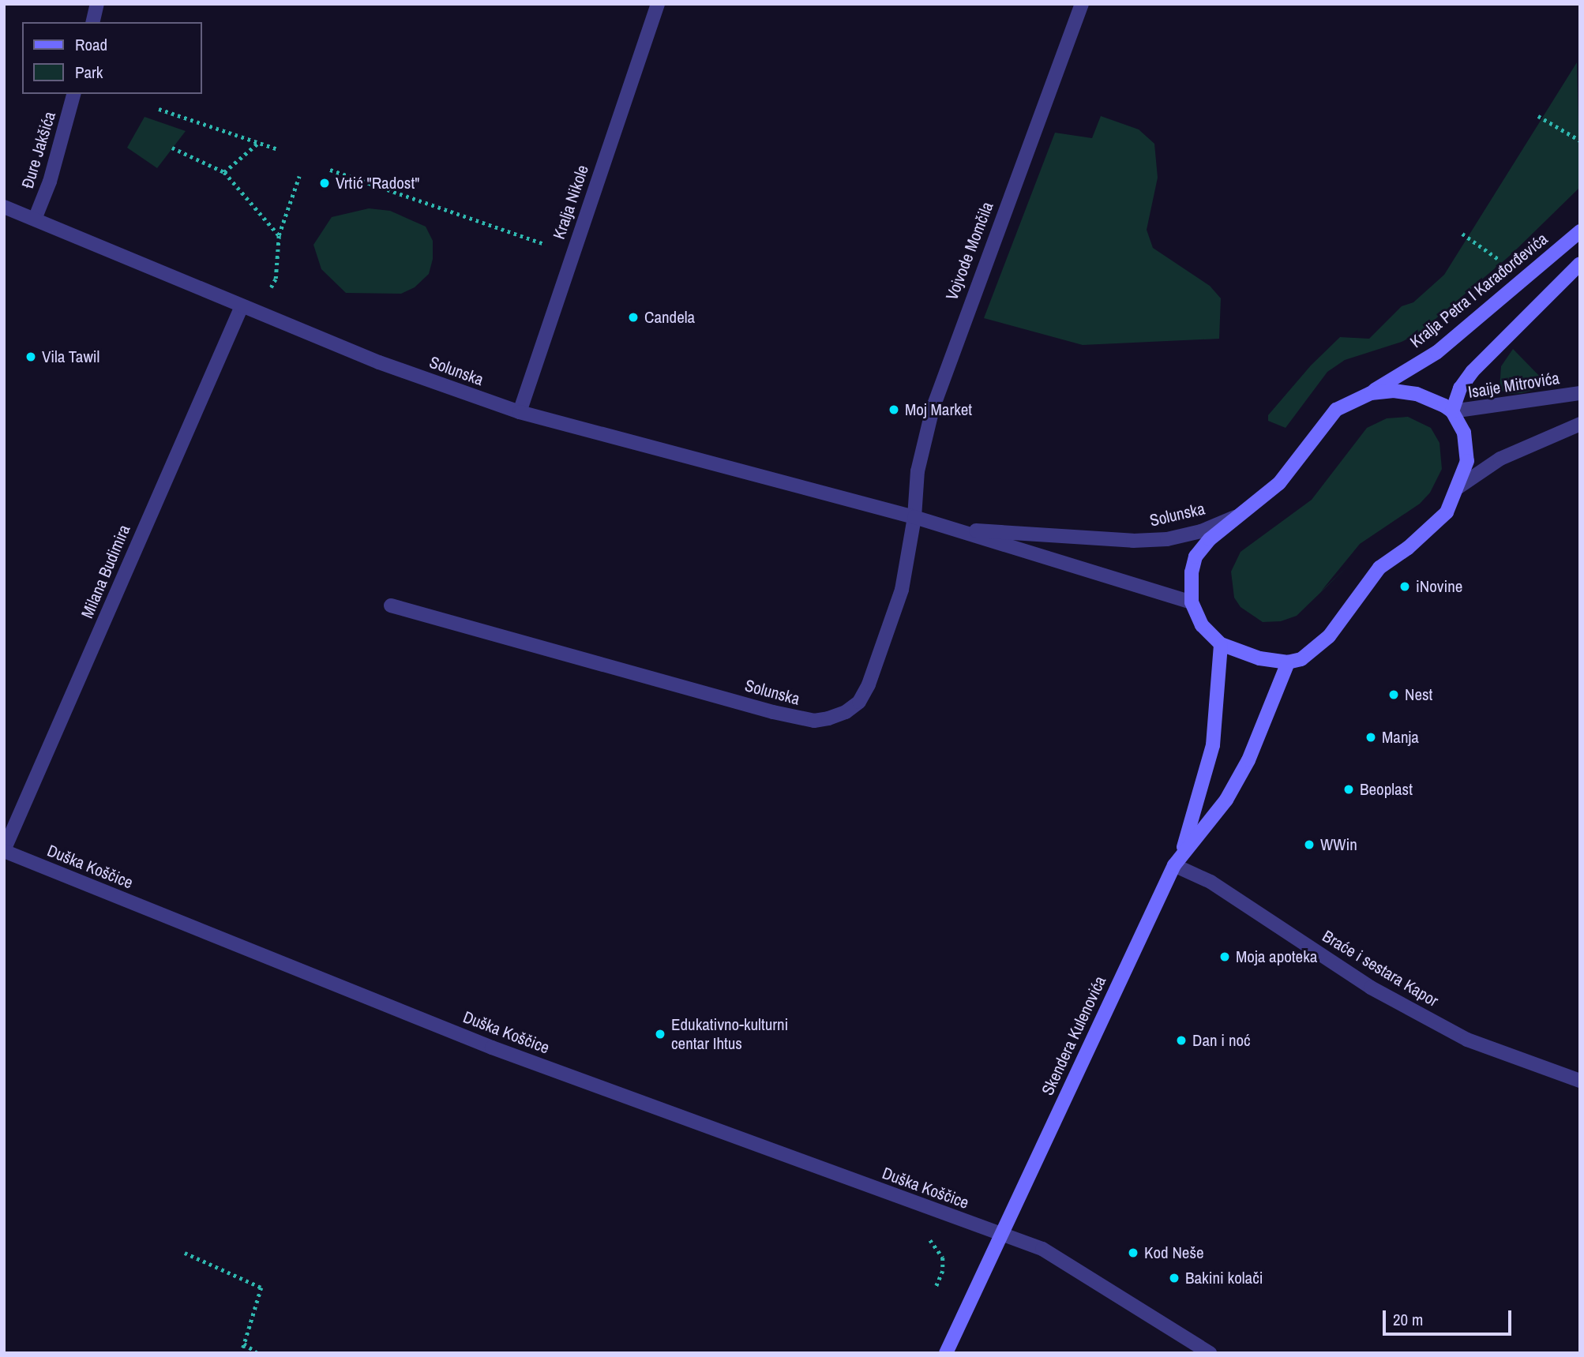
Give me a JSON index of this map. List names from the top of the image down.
{
  "streets": {
    "main road": ["Kralja Petra I Karađorđevića", "Skendera Kulenovića"],
    "street": [
      "Đure Jakšića",
      "Kralja Nikole",
      "Vojvode Momčila",
      "Solunska",
      "Isaije Mitrovića",
      "Milana Budimira",
      "Duška Koščice",
      "Braće i sestara Kapor"
    ]
  },
  "crossings": [
    ["Đure Jakšića", "Solunska"],
    ["Kralja Nikole", "Solunska"],
    ["Vojvode Momčila", "Solunska"],
    ["Kralja Petra I Karađorđevića", "Solunska"],
    ["Solunska", "Milana Budimira"],
    ["Milana Budimira", "Duška Koščice"],
    ["Duška Koščice", "Skendera Kulenovića"],
    ["Braće i sestara Kapor", "Skendera Kulenovića"]
  ],
  "places": [
    "Vrtić \"Radost\"",
    "Candela",
    "Vila Tawil",
    "Moj Market",
    "iNovine",
    "Nest",
    "Manja",
    "Beoplast",
    "WWin",
    "Moja apoteka",
    "Edukativno-kulturni centar Ihtus",
    "Dan i noć",
    "Kod Neše",
    "Bakini kolači"
  ],
  "legend": ["Road", "Park"],
  "scale_bar": "20 m"
}
